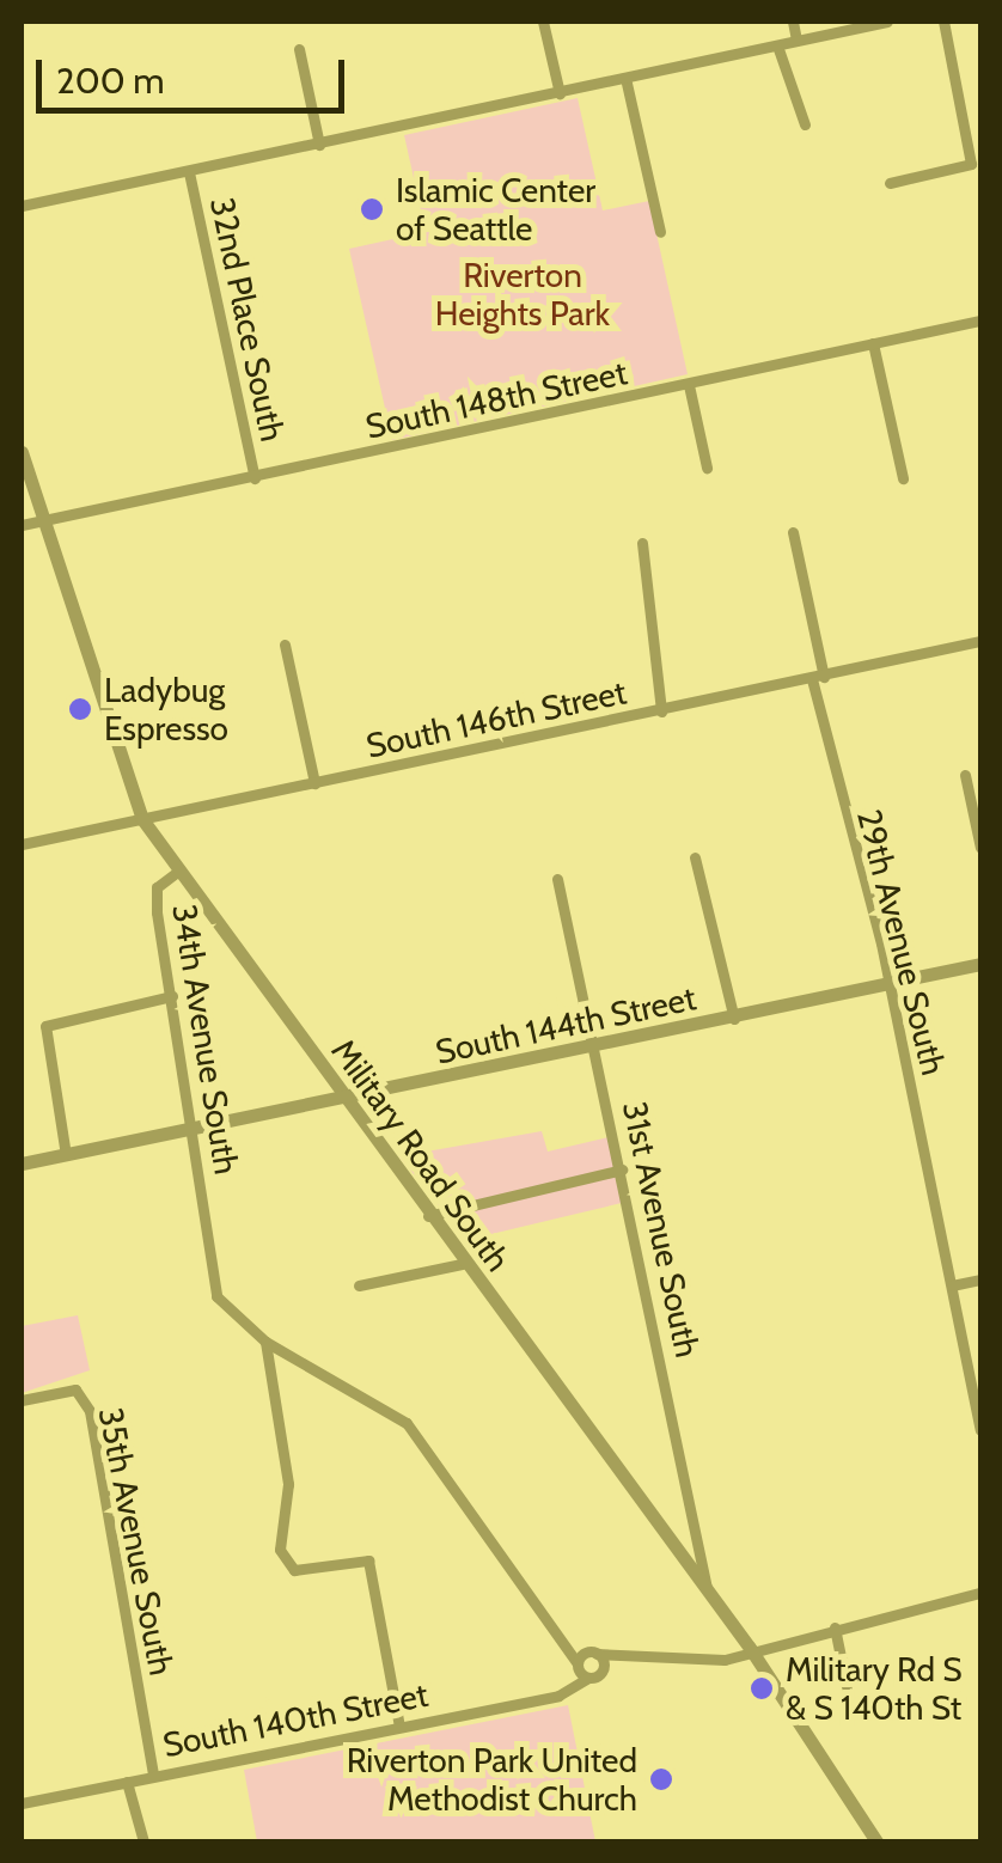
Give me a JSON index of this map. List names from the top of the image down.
{
  "streets": {
    "street": [
      "32nd Place South",
      "South 148th Street",
      "South 146th Street",
      "29th Avenue South",
      "South 144th Street",
      "34th Avenue South",
      "Military Road South",
      "31st Avenue South",
      "35th Avenue South",
      "South 140th Street"
    ]
  },
  "crossings": [
    ["32nd Place South", "South 148th Street"],
    ["South 148th Street", "Military Road South"],
    ["South 146th Street", "29th Avenue South"],
    ["South 146th Street", "Military Road South"],
    ["29th Avenue South", "South 144th Street"],
    ["South 144th Street", "34th Avenue South"],
    ["South 144th Street", "Military Road South"],
    ["South 144th Street", "31st Avenue South"],
    ["34th Avenue South", "Military Road South"],
    ["34th Avenue South", "South 140th Street"],
    ["Military Road South", "31st Avenue South"],
    ["35th Avenue South", "South 140th Street"]
  ],
  "parks": ["Riverton Heights Park"],
  "places": [
    "Islamic Center of Seattle",
    "Ladybug Espresso",
    "Military Rd S & S 140th St",
    "Riverton Park United Methodist Church"
  ],
  "scale_bar": "200 m"
}
